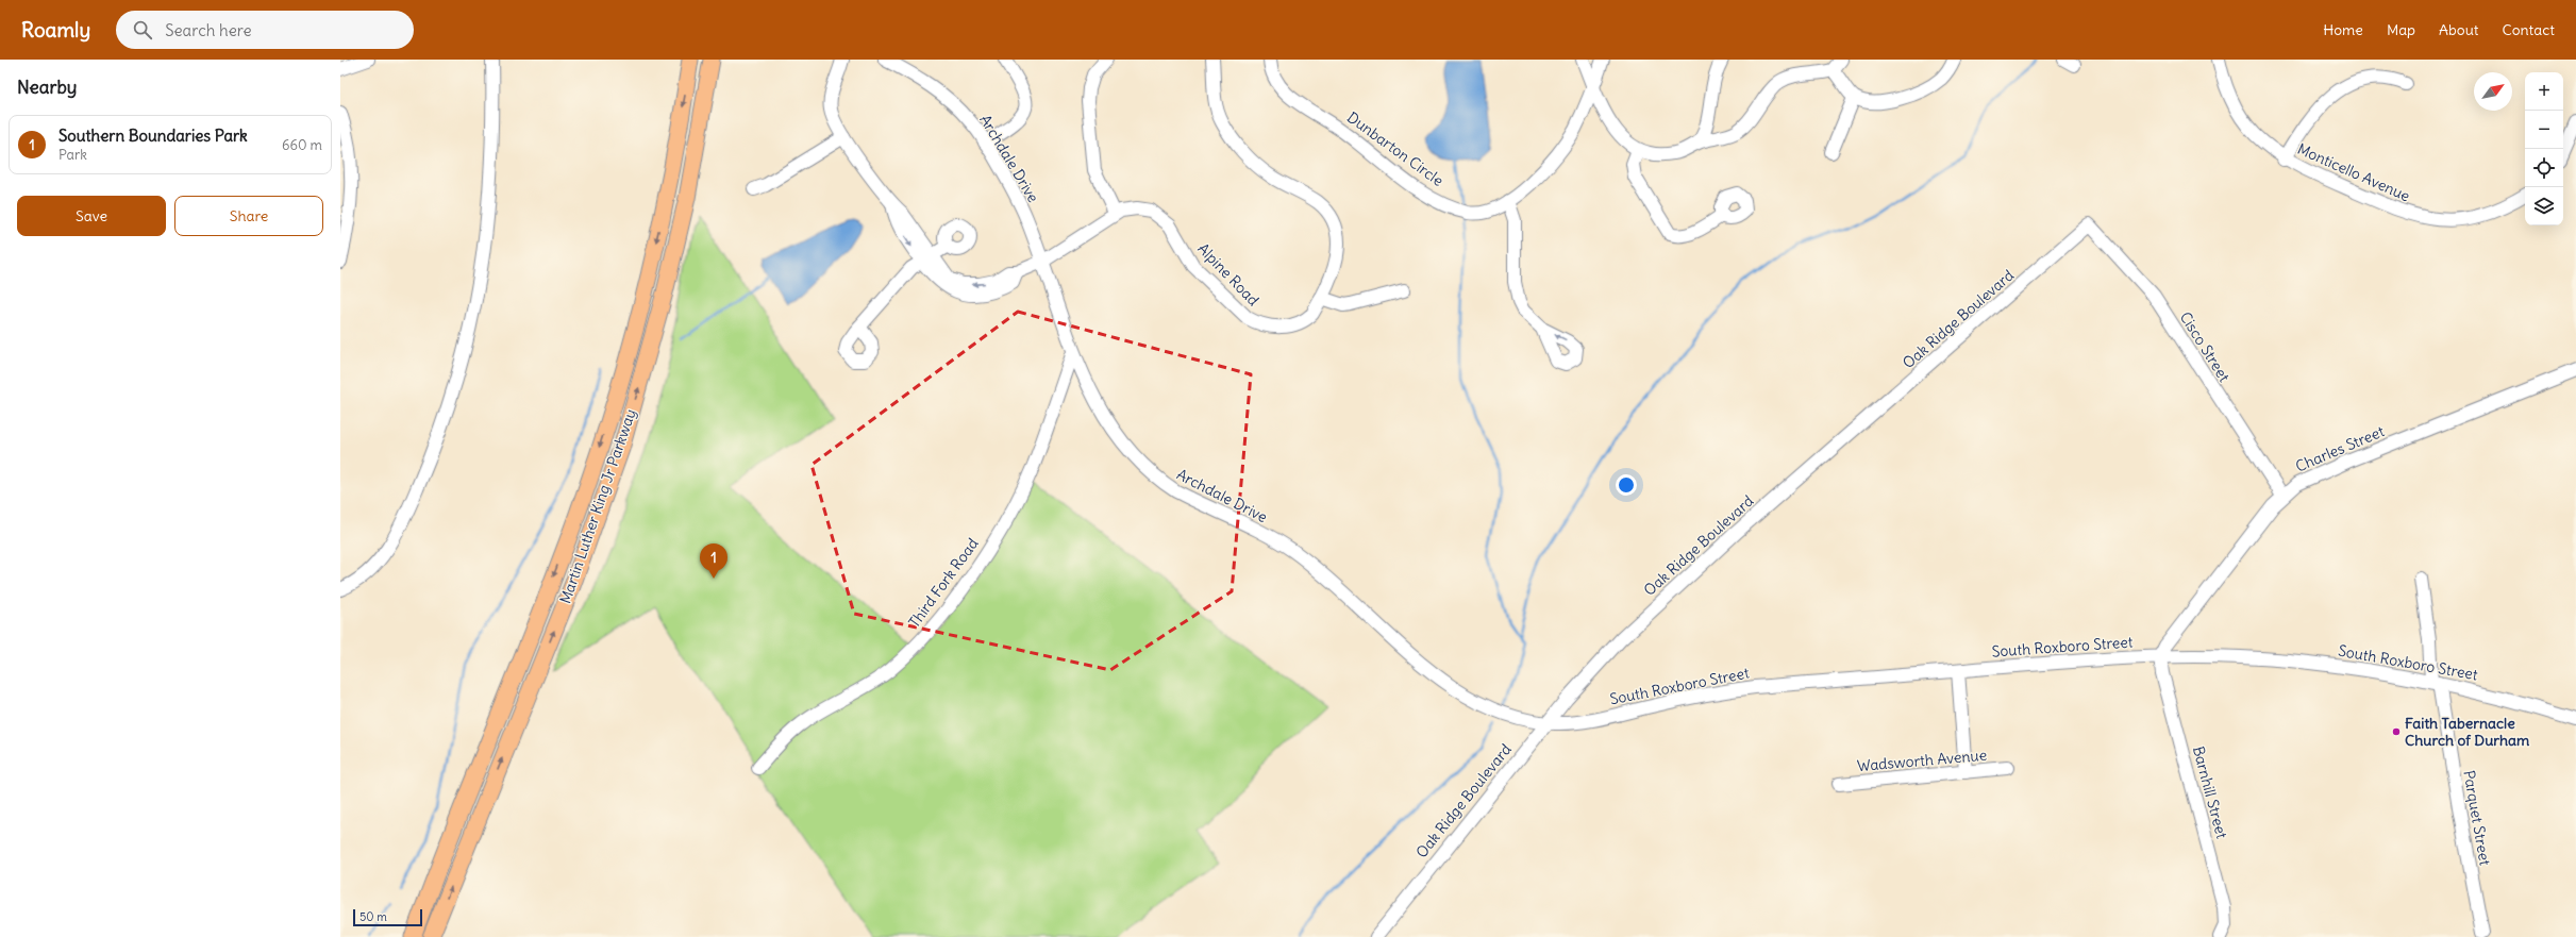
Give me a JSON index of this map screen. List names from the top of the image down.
{
  "streets": {
    "main road": ["Martin Luther King Jr Parkway"],
    "street": [
      "Dunbarton Circle",
      "Archdale Drive",
      "Monticello Avenue",
      "Alpine Road",
      "Oak Ridge Boulevard",
      "Cisco Street",
      "Charles Street",
      "Third Fork Road",
      "South Roxboro Street",
      "Wadsworth Avenue",
      "Barnhill Street",
      "Parquet Street"
    ]
  },
  "crossings": [
    ["Archdale Drive", "Alpine Road"],
    ["Archdale Drive", "Oak Ridge Boulevard"],
    ["Archdale Drive", "Third Fork Road"],
    ["Archdale Drive", "South Roxboro Street"],
    ["Oak Ridge Boulevard", "Cisco Street"],
    ["Oak Ridge Boulevard", "South Roxboro Street"],
    ["Cisco Street", "Charles Street"],
    ["Charles Street", "South Roxboro Street"],
    ["Charles Street", "Barnhill Street"],
    ["South Roxboro Street", "Barnhill Street"],
    ["South Roxboro Street", "Parquet Street"]
  ],
  "places": ["Faith Tabernacle Church of Durham"],
  "scale_bar": "50 m",
  "north": "top right",
  "page": {
    "header": "Roamly",
    "search": "Search here",
    "nav": [
      "Home",
      "Map",
      "About",
      "Contact"
    ],
    "heading": "Nearby",
    "map_buttons": ["+", "−"],
    "list": [
      {
        "mark": "1",
        "name": "Southern Boundaries Park",
        "note": "Park",
        "value": "660 m"
      }
    ],
    "buttons": ["Save", "Share"],
    "pins": "1",
    "scale": "50 m"
  }
}
